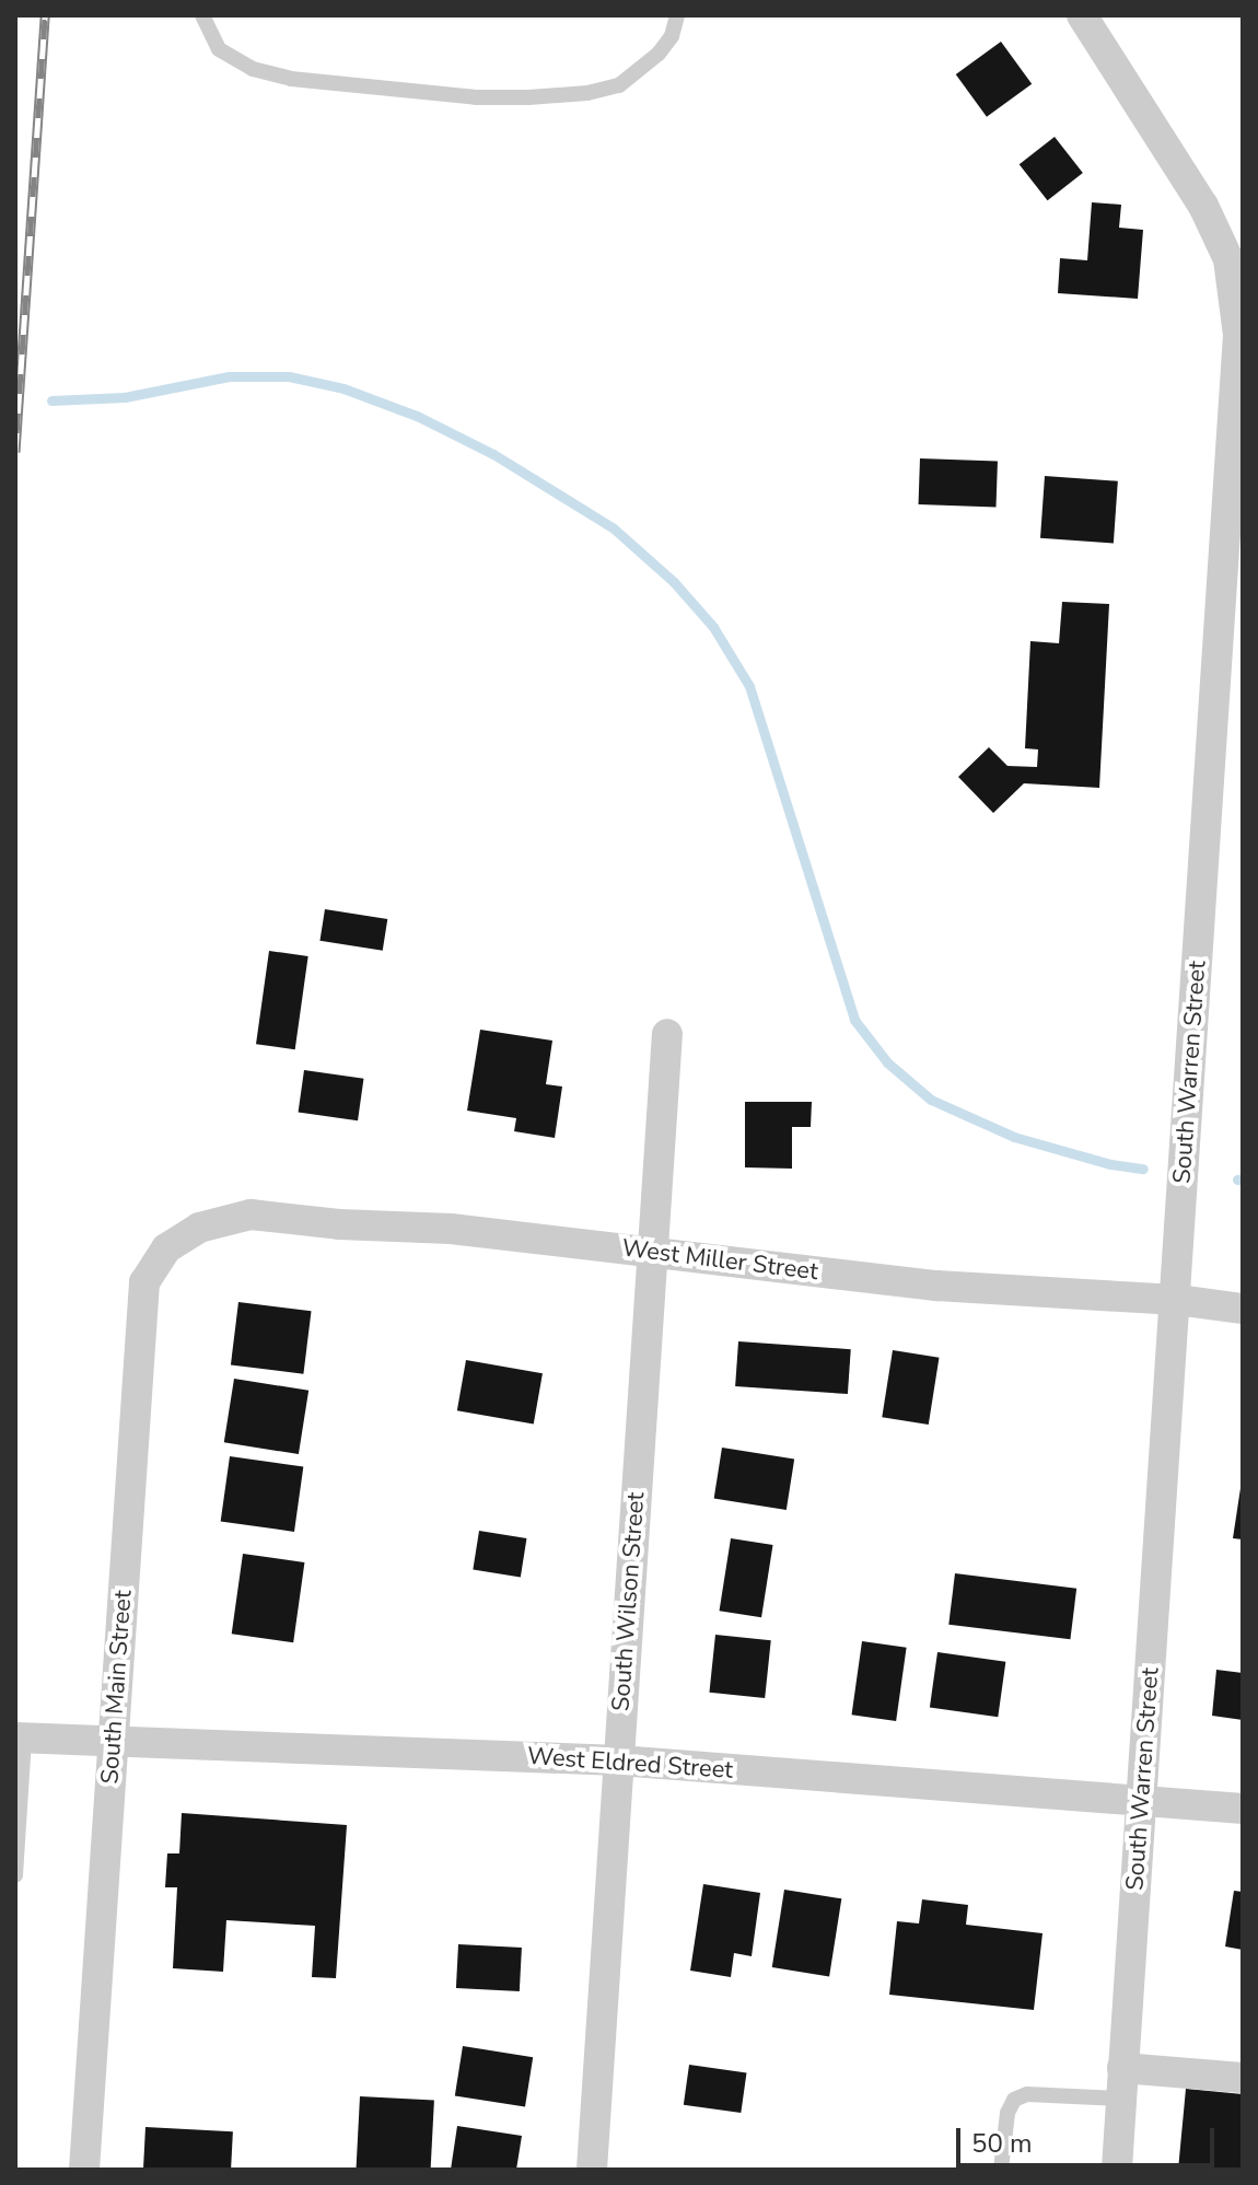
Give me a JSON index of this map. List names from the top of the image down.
{
  "streets": {
    "street": [
      "South Warren Street",
      "West Miller Street",
      "South Wilson Street",
      "South Main Street",
      "West Eldred Street"
    ]
  },
  "crossings": [
    ["South Warren Street", "West Miller Street"],
    ["South Warren Street", "West Eldred Street"],
    ["West Miller Street", "South Wilson Street"],
    ["West Miller Street", "South Main Street"],
    ["South Wilson Street", "West Eldred Street"],
    ["South Main Street", "West Eldred Street"]
  ],
  "scale_bar": "50 m"
}
